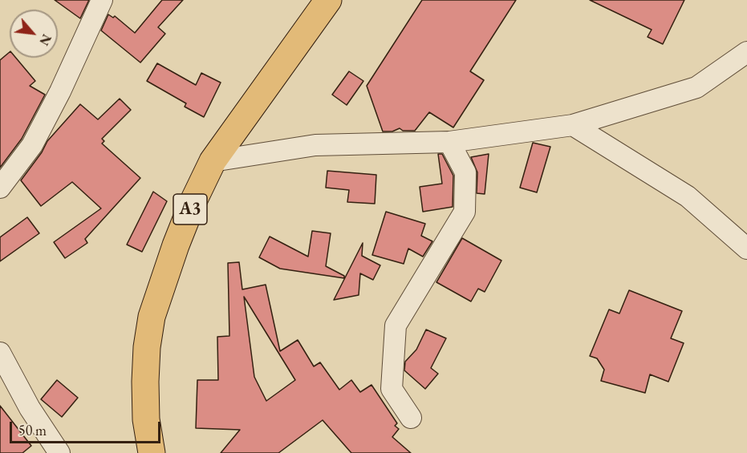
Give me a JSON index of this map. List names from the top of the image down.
{
  "streets": {
    "highway": ["A3"]
  },
  "scale_bar": "50 m",
  "north": "bottom right"
}
